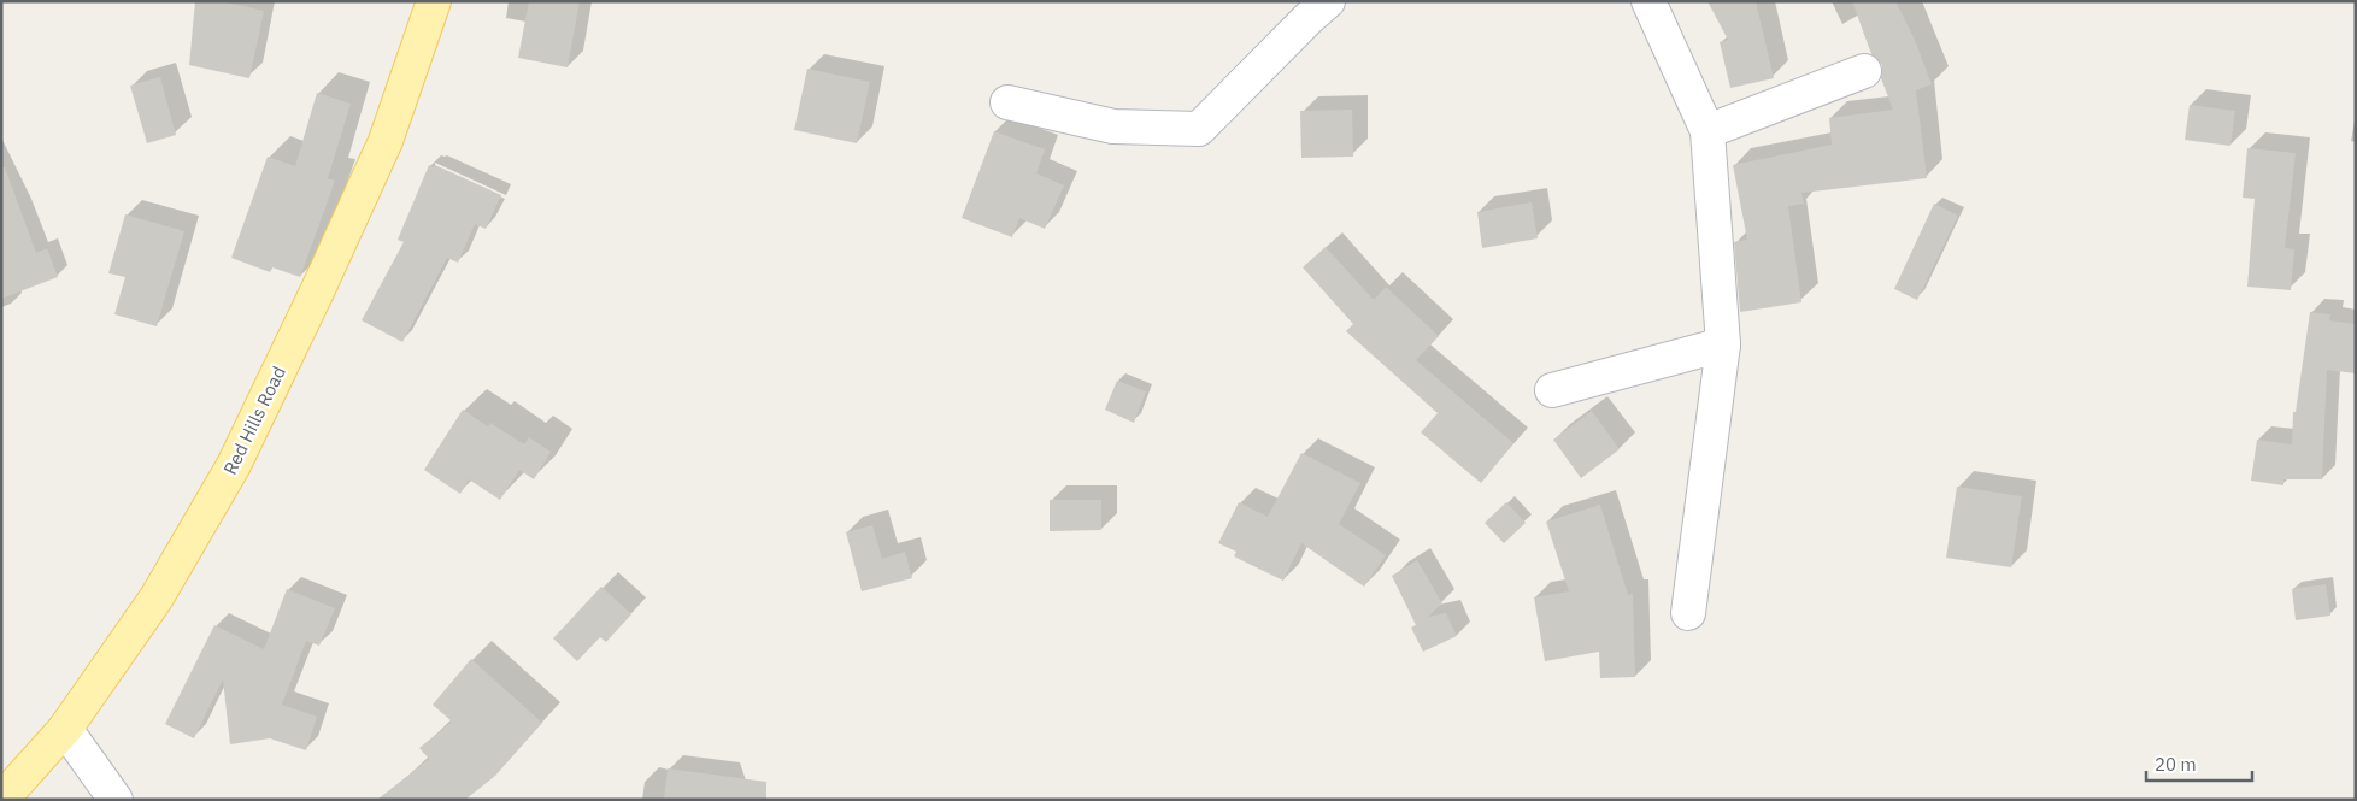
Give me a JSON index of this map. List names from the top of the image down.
{
  "streets": {
    "main road": ["Red Hills Road"]
  },
  "scale_bar": "20 m"
}
